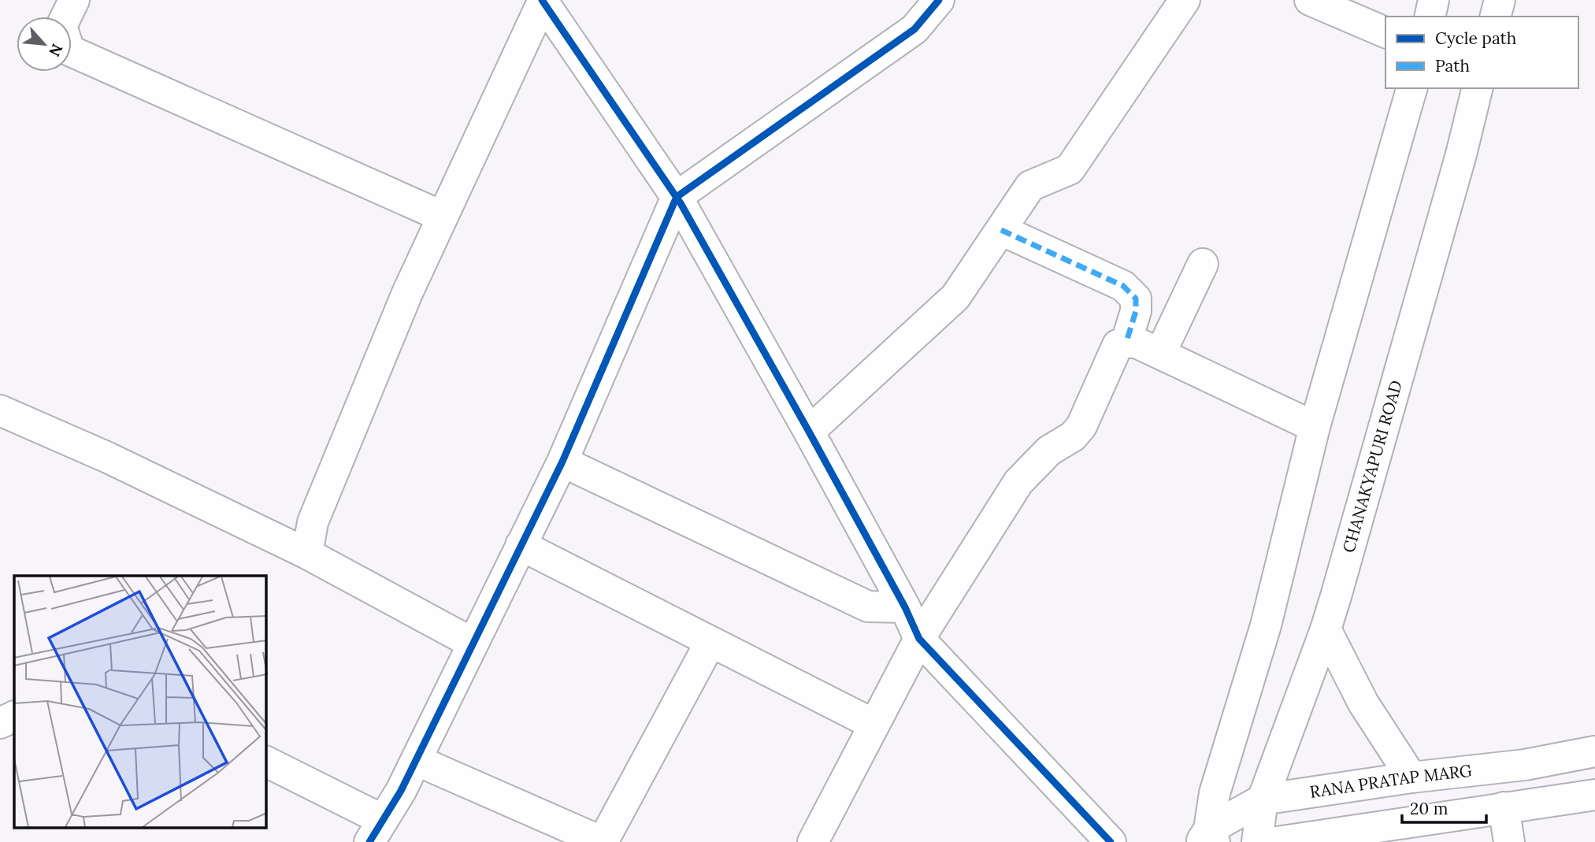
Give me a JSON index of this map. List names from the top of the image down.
{
  "streets": {
    "street": ["CHANAKYAPURI ROAD", "RANA PRATAP MARG"]
  },
  "crossings": [
    ["CHANAKYAPURI ROAD", "RANA PRATAP MARG"]
  ],
  "legend": ["Cycle path", "Path"],
  "scale_bar": "20 m",
  "north": "bottom right"
}
